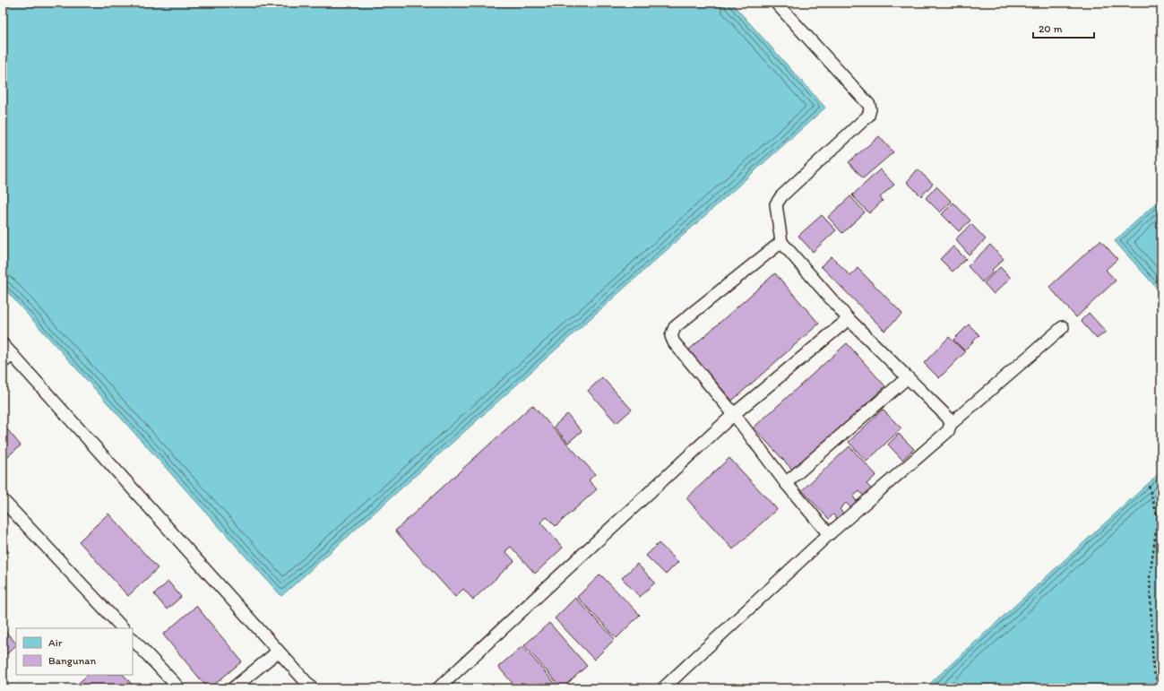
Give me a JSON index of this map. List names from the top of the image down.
{
  "legend": ["Air", "Bangunan"],
  "scale_bar": "20 m"
}
